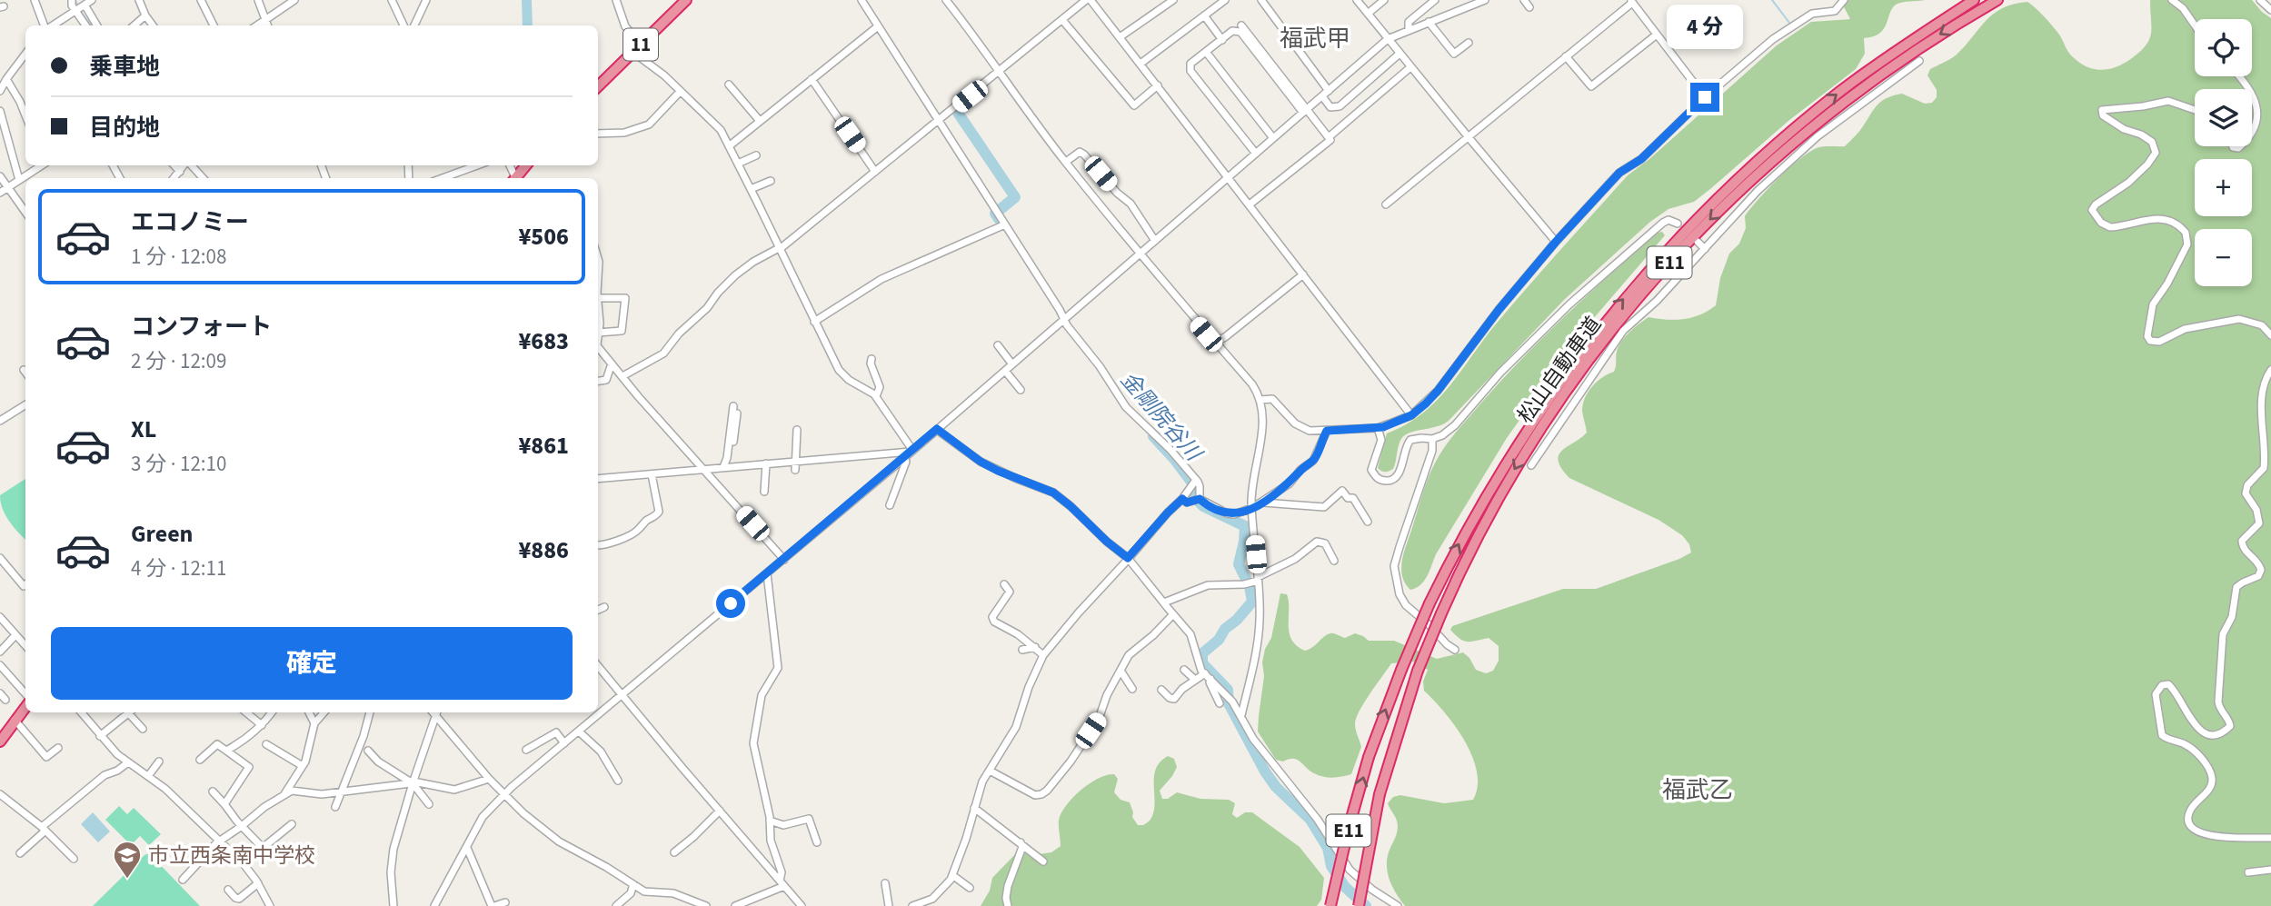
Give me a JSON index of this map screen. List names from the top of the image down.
{
  "streets": {
    "highway": ["11", "E11", "松山自動車道"]
  },
  "districts": ["福武甲", "福武乙"],
  "water": ["金剛院谷川"],
  "places": {
    "school or university": ["市立西条南中学校"]
  },
  "page": {
    "bubble": "4 分",
    "map_buttons": ["+", "−"],
    "banner": ["乗車地", "目的地"],
    "list": [
      {
        "name": "エコノミー",
        "note": "1 分 · 12:08",
        "value": "¥506"
      },
      {
        "name": "コンフォート",
        "note": "2 分 · 12:09",
        "value": "¥683"
      },
      {
        "name": "XL",
        "note": "3 分 · 12:10",
        "value": "¥861"
      },
      {
        "name": "Green",
        "note": "4 分 · 12:11",
        "value": "¥886"
      }
    ],
    "buttons": "確定"
  }
}
